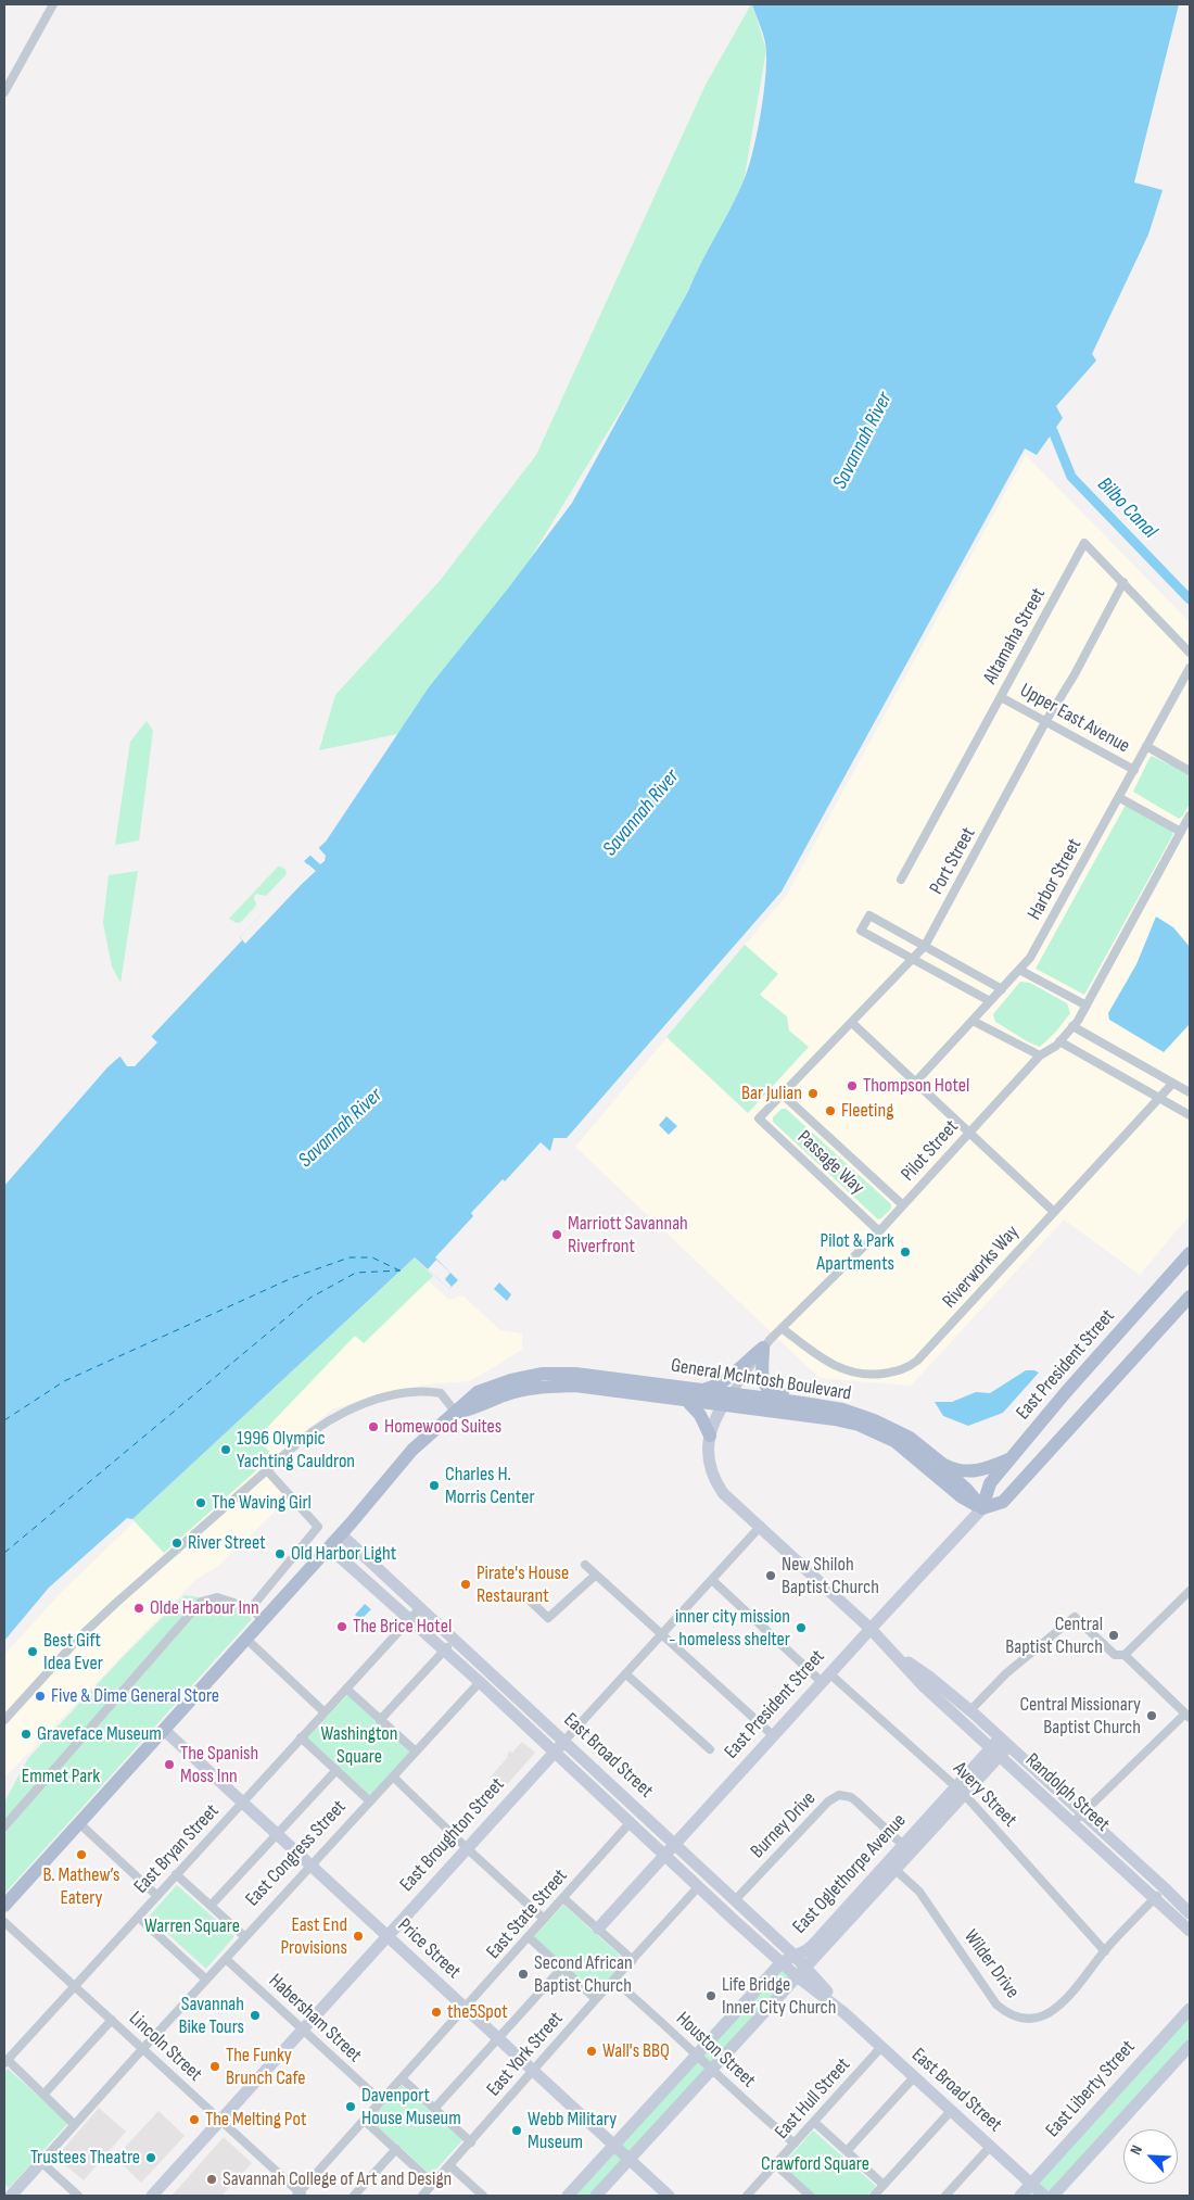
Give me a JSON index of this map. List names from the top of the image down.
{
  "streets": {
    "main road": [
      "East President Street",
      "General McIntosh Boulevard",
      "East Broad Street",
      "Randolph Street",
      "East Broughton Street",
      "East Congress Street",
      "East Oglethorpe Avenue",
      "Price Street",
      "East Liberty Street"
    ],
    "street": [
      "Altamaha Street",
      "Upper East Avenue",
      "Port Street",
      "Harbor Street",
      "Pilot Street",
      "Passage Way",
      "Riverworks Way",
      "Avery Street",
      "Burney Drive",
      "East Bryan Street",
      "East State Street",
      "Wilder Drive",
      "Habersham Street",
      "Lincoln Street",
      "Houston Street",
      "East York Street",
      "East Hull Street"
    ]
  },
  "crossings": [
    ["Altamaha Street", "Upper East Avenue"],
    ["Altamaha Street", "Port Street"],
    ["Upper East Avenue", "Port Street"],
    ["Upper East Avenue", "Harbor Street"],
    ["Port Street", "Passage Way"],
    ["Pilot Street", "Passage Way"],
    ["Pilot Street", "Riverworks Way"],
    ["Pilot Street", "General McIntosh Boulevard"],
    ["Pilot Street", "Randolph Street"],
    ["East President Street", "General McIntosh Boulevard"],
    ["East President Street", "East Broad Street"],
    ["East President Street", "Randolph Street"],
    ["East President Street", "Avery Street"],
    ["General McIntosh Boulevard", "East Broad Street"],
    ["General McIntosh Boulevard", "Randolph Street"],
    ["General McIntosh Boulevard", "Price Street"],
    ["East Broad Street", "Burney Drive"],
    ["East Broad Street", "East Broughton Street"],
    ["East Broad Street", "East Bryan Street"],
    ["East Broad Street", "East Congress Street"],
    ["East Broad Street", "East Oglethorpe Avenue"],
    ["East Broad Street", "East State Street"],
    ["East Broad Street", "East York Street"],
    ["East Broad Street", "East Liberty Street"],
    ["East Broad Street", "East Hull Street"],
    ["Randolph Street", "East Broughton Street"],
    ["Randolph Street", "East Oglethorpe Avenue"],
    ["Randolph Street", "Wilder Drive"],
    ["Avery Street", "East Broughton Street"],
    ["Avery Street", "East Oglethorpe Avenue"],
    ["Avery Street", "Wilder Drive"],
    ["Burney Drive", "East Oglethorpe Avenue"],
    ["East Broughton Street", "Price Street"],
    ["East Broughton Street", "Habersham Street"],
    ["East Broughton Street", "Lincoln Street"],
    ["East Bryan Street", "Price Street"],
    ["East Bryan Street", "Lincoln Street"],
    ["East Congress Street", "Price Street"],
    ["East Congress Street", "Habersham Street"],
    ["East Congress Street", "Lincoln Street"],
    ["East Oglethorpe Avenue", "Price Street"],
    ["East Oglethorpe Avenue", "Wilder Drive"],
    ["East Oglethorpe Avenue", "Houston Street"],
    ["East State Street", "Price Street"],
    ["East State Street", "Habersham Street"],
    ["East State Street", "Lincoln Street"],
    ["Price Street", "East York Street"],
    ["Houston Street", "East York Street"],
    ["Houston Street", "East Hull Street"]
  ],
  "water": ["Savannah River", "Bilbo Canal"],
  "parks": [
    "Washington Square",
    "Emmet Park",
    "Warren Square",
    "Crawford Square"
  ],
  "places": [
    "Thompson Hotel",
    "Bar Julian",
    "Fleeting",
    "Marriott Savannah Riverfront",
    "Pilot & Park Apartments",
    "Homewood Suites",
    "1996 Olympic Yachting Cauldron",
    "Charles H. Morris Center",
    "The Waving Girl",
    "River Street",
    "Old Harbor Light",
    "New Shiloh Baptist Church",
    "Pirate's House Restaurant",
    "Olde Harbour Inn",
    "The Brice Hotel",
    "inner city mission - homeless shelter",
    "Central Baptist Church",
    "Best Gift Idea Ever",
    "Five & Dime General Store",
    "Central Missionary Baptist Church",
    "Graveface Museum",
    "The Spanish Moss Inn",
    "B. Mathew’s Eatery",
    "East End Provisions",
    "Second African Baptist Church",
    "Life Bridge Inner City Church",
    "the5Spot",
    "Savannah Bike Tours",
    "Wall's BBQ",
    "The Funky Brunch Cafe",
    "Davenport House Museum",
    "The Melting Pot",
    "Webb Military Museum",
    "Trustees Theatre",
    "Savannah College of Art and Design"
  ],
  "north": "top left"
}
